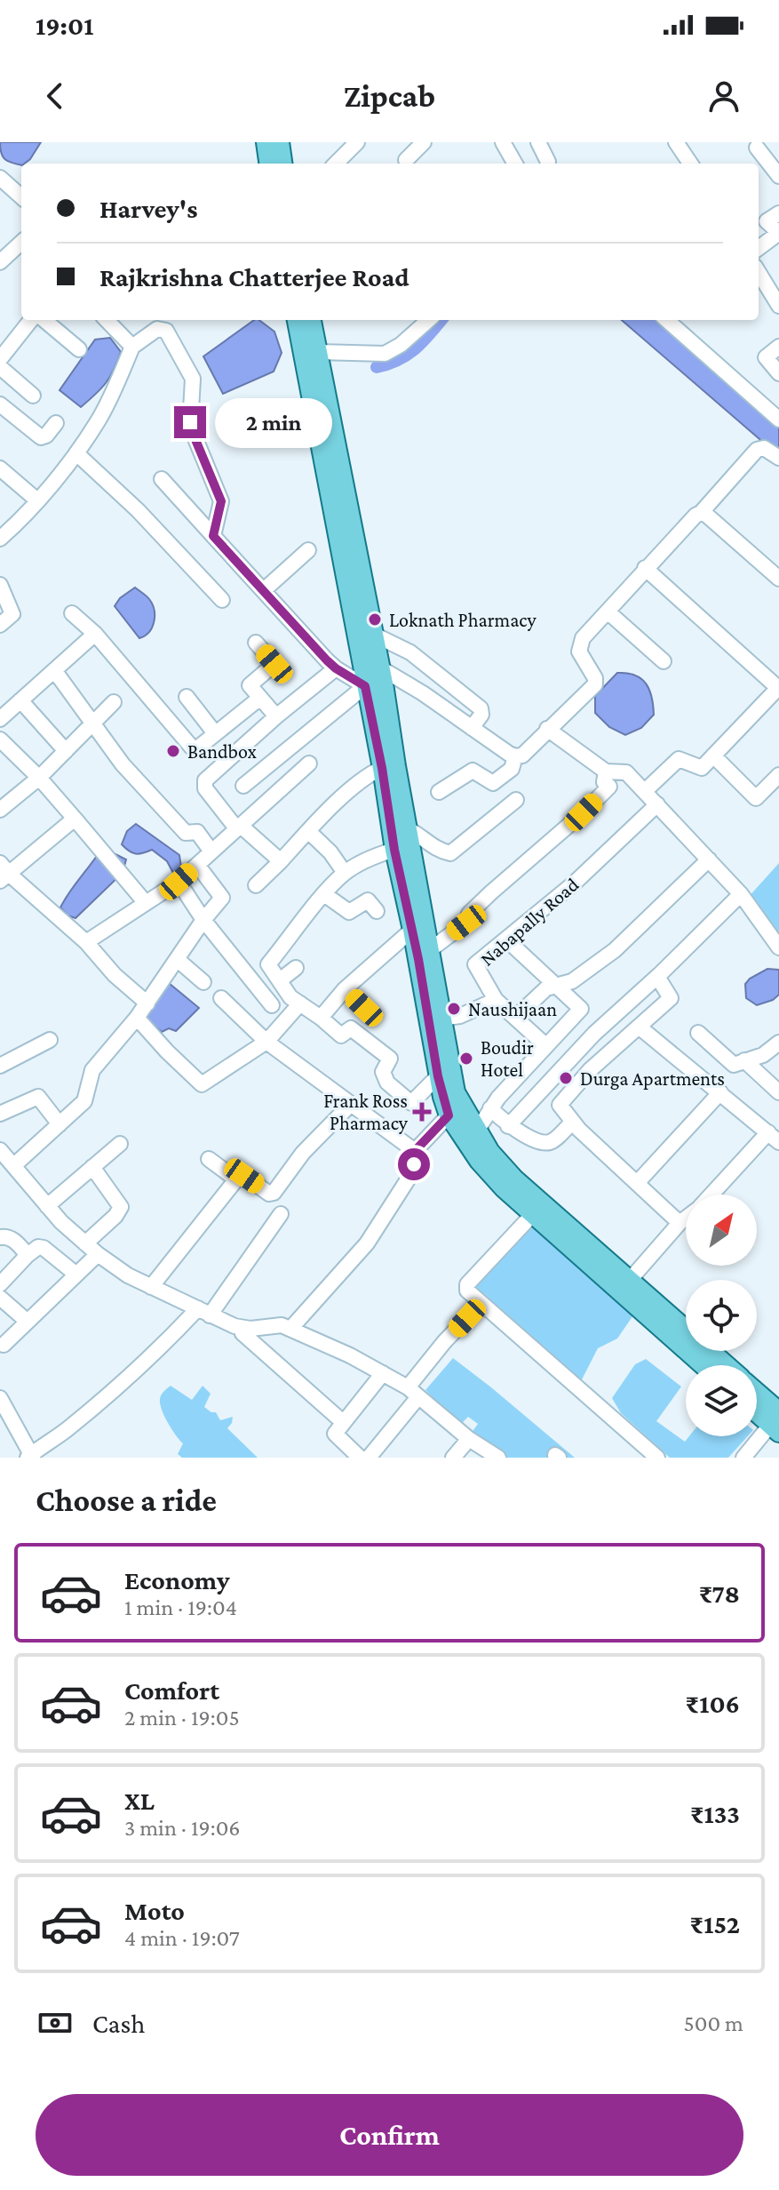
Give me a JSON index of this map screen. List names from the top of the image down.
{
  "streets": {
    "street": ["Nabapally Road"]
  },
  "places": {
    "other": [
      "Loknath Pharmacy",
      "Bandbox",
      "Naushijaan",
      "Boudir Hotel",
      "Durga Apartments"
    ],
    "health": ["Frank Ross Pharmacy"]
  },
  "north": "top right",
  "page": {
    "status": "19:01",
    "header": "Zipcab",
    "banner": ["Harvey's", "Rajkrishna Chatterjee Road"],
    "bubble": "2 min",
    "heading": "Choose a ride",
    "list": [
      {
        "name": "Economy",
        "note": "1 min · 19:04",
        "value": "₹78"
      },
      {
        "name": "Comfort",
        "note": "2 min · 19:05",
        "value": "₹106"
      },
      {
        "name": "XL",
        "note": "3 min · 19:06",
        "value": "₹133"
      },
      {
        "name": "Moto",
        "note": "4 min · 19:07",
        "value": "₹152"
      }
    ],
    "pay": ["Cash", "500 m"],
    "buttons": "Confirm"
  }
}
